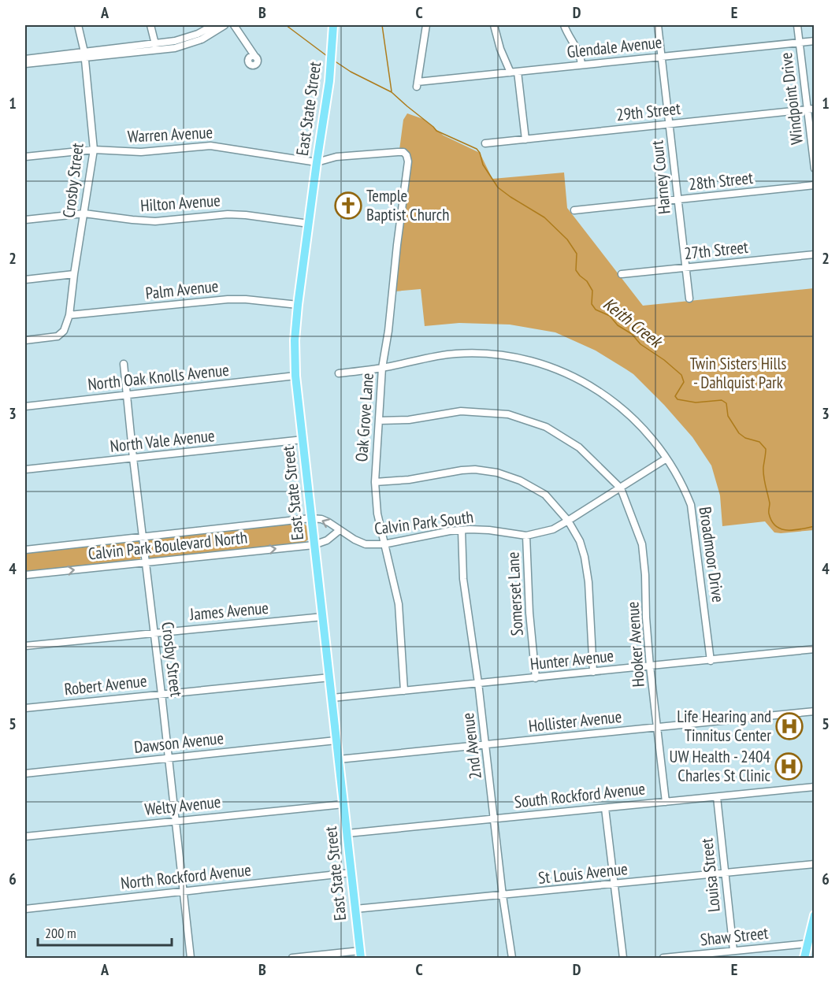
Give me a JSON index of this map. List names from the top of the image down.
{
  "streets": {
    "main road": ["East State Street"],
    "street": [
      "Glendale Avenue",
      "Windpoint Drive",
      "29th Street",
      "Warren Avenue",
      "Harney Court",
      "Crosby Street",
      "28th Street",
      "Hilton Avenue",
      "27th Street",
      "Palm Avenue",
      "North Oak Knolls Avenue",
      "Oak Grove Lane",
      "North Vale Avenue",
      "Calvin Park South",
      "Calvin Park Boulevard North",
      "Broadmoor Drive",
      "Somerset Lane",
      "James Avenue",
      "Hooker Avenue",
      "Hunter Avenue",
      "Robert Avenue",
      "Hollister Avenue",
      "Dawson Avenue",
      "2nd Avenue",
      "South Rockford Avenue",
      "Welty Avenue",
      "St Louis Avenue",
      "Louisa Street",
      "North Rockford Avenue",
      "Shaw Street"
    ]
  },
  "crossings": [
    ["Glendale Avenue", "Windpoint Drive"],
    ["Glendale Avenue", "Harney Court"],
    ["Windpoint Drive", "29th Street"],
    ["East State Street", "Warren Avenue"],
    ["East State Street", "Hilton Avenue"],
    ["East State Street", "Palm Avenue"],
    ["East State Street", "North Oak Knolls Avenue"],
    ["East State Street", "Oak Grove Lane"],
    ["East State Street", "North Vale Avenue"],
    ["East State Street", "Calvin Park South"],
    ["East State Street", "Calvin Park Boulevard North"],
    ["East State Street", "James Avenue"],
    ["East State Street", "Hunter Avenue"],
    ["East State Street", "Robert Avenue"],
    ["East State Street", "Hollister Avenue"],
    ["East State Street", "Dawson Avenue"],
    ["East State Street", "South Rockford Avenue"],
    ["East State Street", "Welty Avenue"],
    ["East State Street", "St Louis Avenue"],
    ["East State Street", "North Rockford Avenue"],
    ["29th Street", "Harney Court"],
    ["Warren Avenue", "Crosby Street"],
    ["Warren Avenue", "Oak Grove Lane"],
    ["Harney Court", "28th Street"],
    ["Harney Court", "27th Street"],
    ["Crosby Street", "Hilton Avenue"],
    ["Crosby Street", "Palm Avenue"],
    ["Crosby Street", "North Oak Knolls Avenue"],
    ["Crosby Street", "North Vale Avenue"],
    ["Crosby Street", "Calvin Park Boulevard North"],
    ["Crosby Street", "James Avenue"],
    ["Crosby Street", "Robert Avenue"],
    ["Crosby Street", "Dawson Avenue"],
    ["Crosby Street", "Welty Avenue"],
    ["Crosby Street", "North Rockford Avenue"],
    ["Oak Grove Lane", "Calvin Park South"],
    ["Oak Grove Lane", "Broadmoor Drive"],
    ["Oak Grove Lane", "Hunter Avenue"],
    ["Calvin Park South", "Calvin Park Boulevard North"],
    ["Calvin Park South", "Broadmoor Drive"],
    ["Calvin Park South", "Somerset Lane"],
    ["Calvin Park South", "Hooker Avenue"],
    ["Calvin Park South", "2nd Avenue"],
    ["Broadmoor Drive", "Hunter Avenue"],
    ["Somerset Lane", "Hunter Avenue"],
    ["Hooker Avenue", "Hunter Avenue"],
    ["Hooker Avenue", "Hollister Avenue"],
    ["Hooker Avenue", "South Rockford Avenue"],
    ["Hunter Avenue", "2nd Avenue"],
    ["Hollister Avenue", "2nd Avenue"],
    ["2nd Avenue", "South Rockford Avenue"],
    ["2nd Avenue", "St Louis Avenue"],
    ["South Rockford Avenue", "Louisa Street"],
    ["St Louis Avenue", "Louisa Street"],
    ["Louisa Street", "Shaw Street"]
  ],
  "water": ["Keith Creek"],
  "parks": ["Twin Sisters Hills - Dahlquist Park"],
  "places": {
    "church": ["Temple Baptist Church"],
    "hospital": ["Life Hearing and Tinnitus Center", "UW Health - 2404 Charles St Clinic"]
  },
  "scale_bar": "200 m",
  "grid": {
    "columns": [
      "A",
      "B",
      "C",
      "D",
      "E"
    ],
    "rows": [
      "1",
      "2",
      "3",
      "4",
      "5",
      "6"
    ]
  }
}
